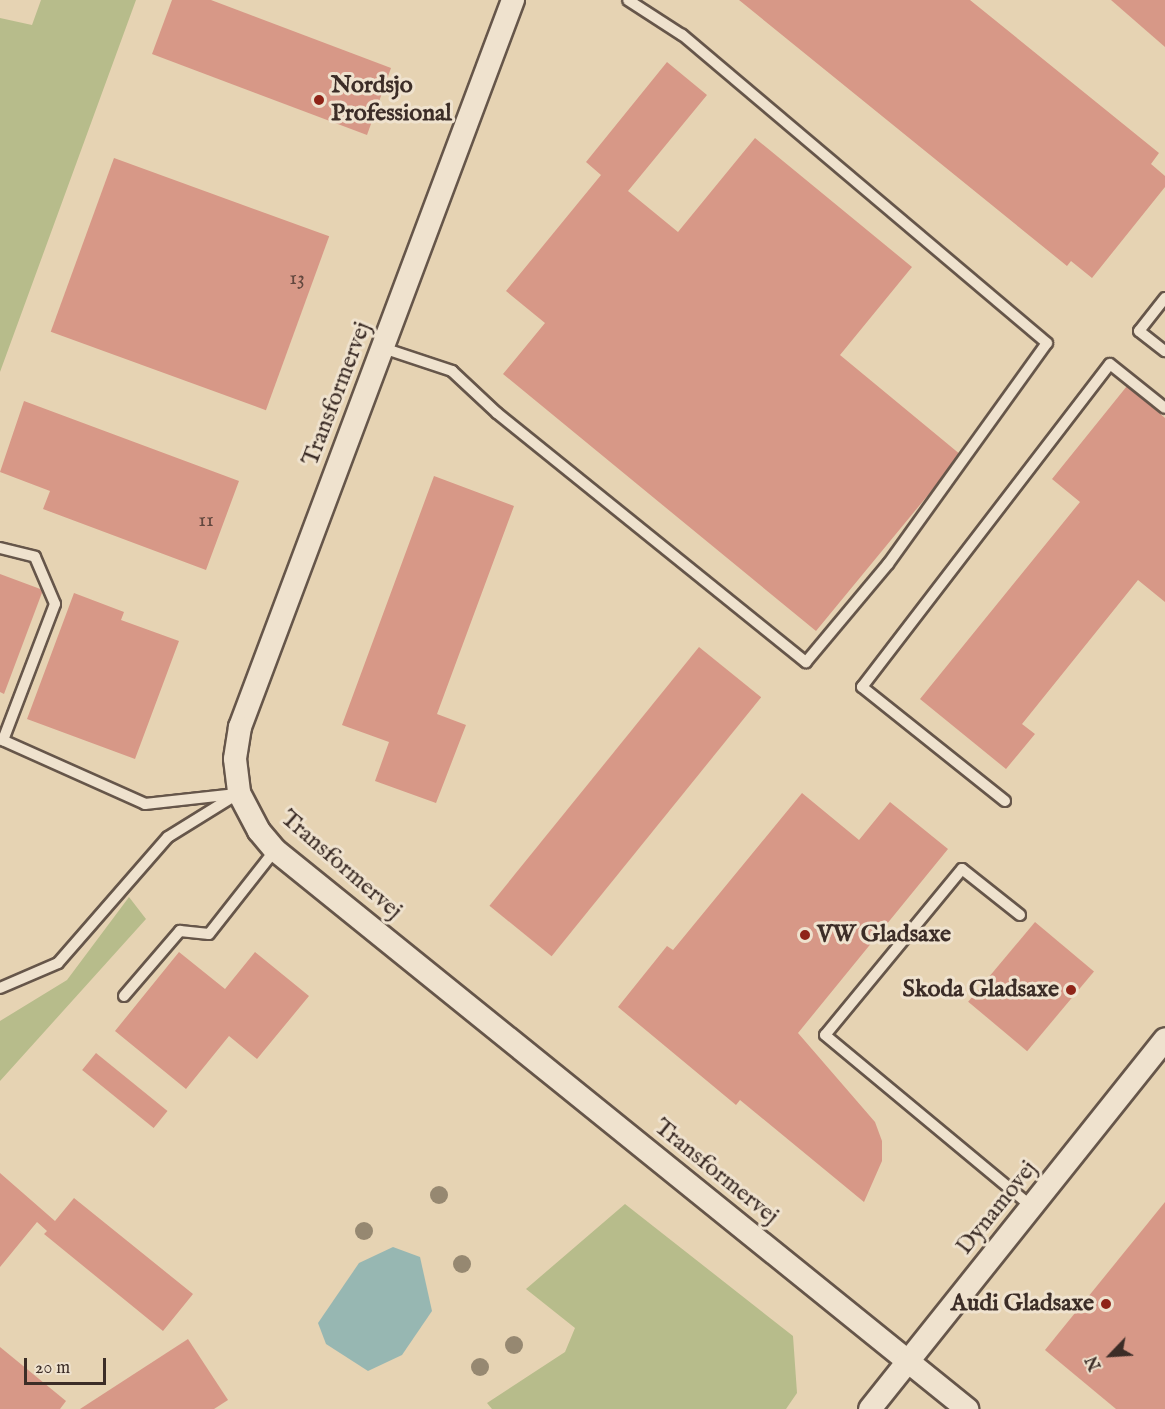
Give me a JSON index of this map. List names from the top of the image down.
{
  "streets": {
    "street": ["Transformervej", "Dynamovej"]
  },
  "crossings": [
    ["Transformervej", "Dynamovej"]
  ],
  "places": [
    "Nordsjo Professional",
    "VW Gladsaxe",
    "Skoda Gladsaxe",
    "Audi Gladsaxe"
  ],
  "house_numbers": ["13", "11"],
  "scale_bar": "20 m",
  "north": "bottom left"
}
